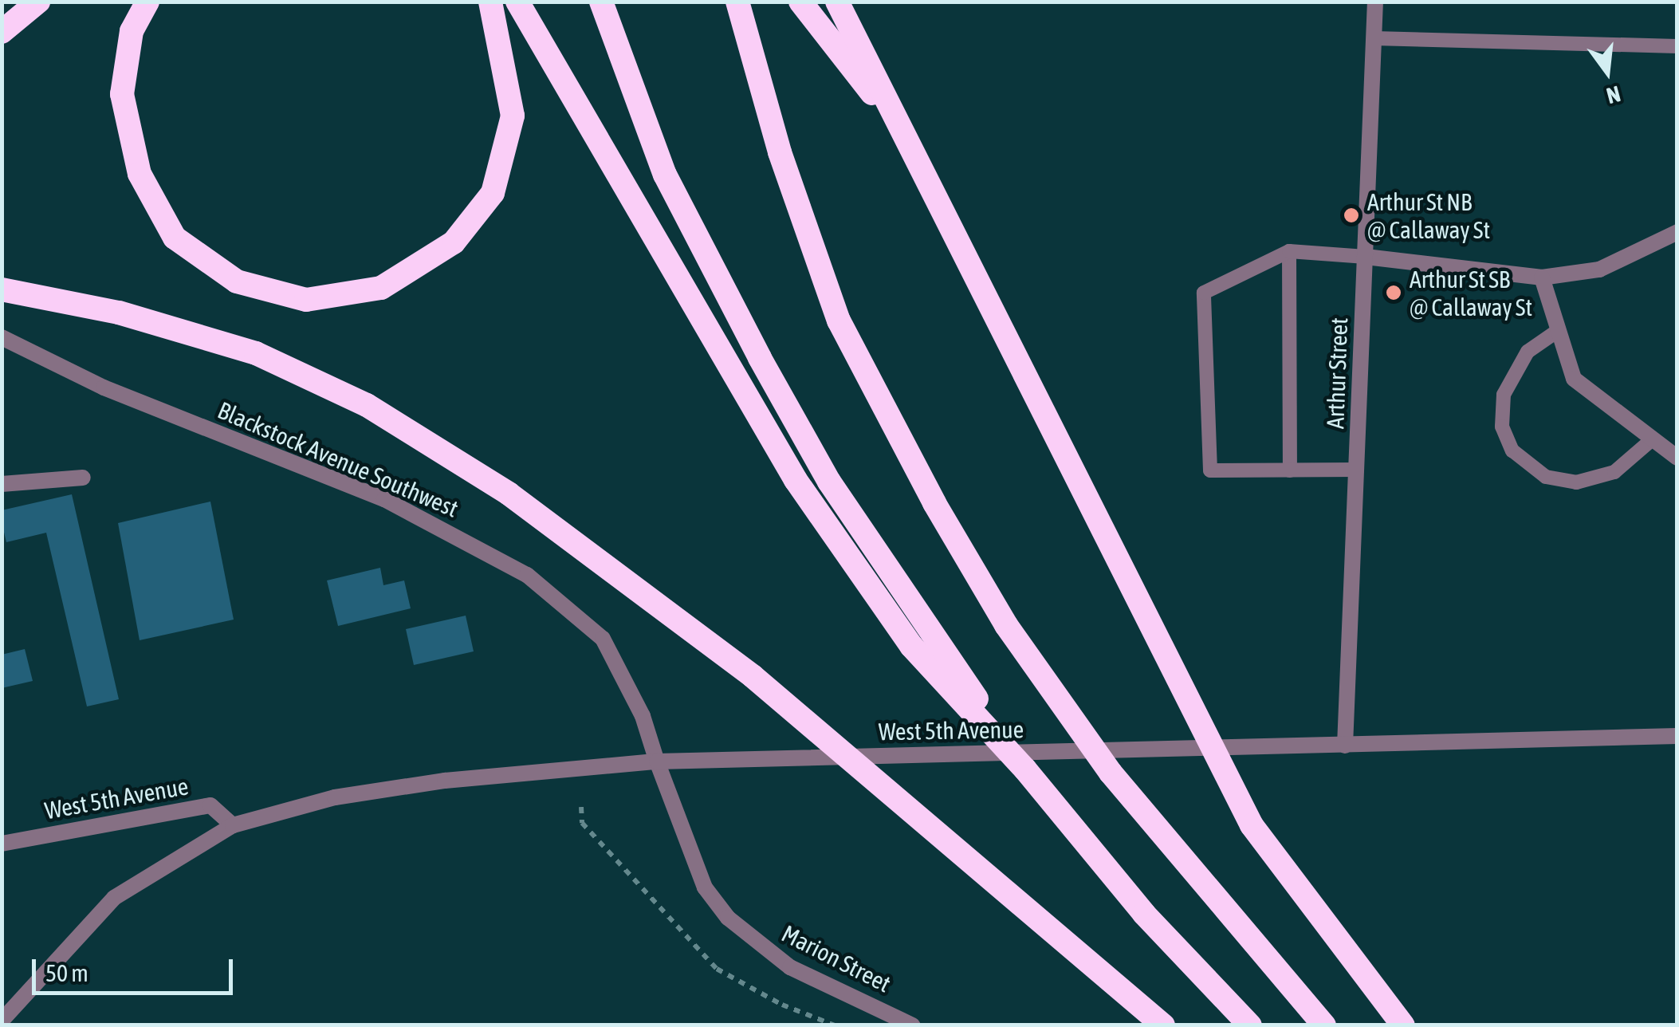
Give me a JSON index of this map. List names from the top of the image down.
{
  "streets": {
    "street": [
      "Arthur Street",
      "Blackstock Avenue Southwest",
      "West 5th Avenue",
      "Marion Street"
    ]
  },
  "crossings": [
    ["Arthur Street", "West 5th Avenue"],
    ["Blackstock Avenue Southwest", "West 5th Avenue"],
    ["Blackstock Avenue Southwest", "Marion Street"],
    ["West 5th Avenue", "Marion Street"]
  ],
  "places": ["Arthur St NB @ Callaway St", "Arthur St SB @ Callaway St"],
  "scale_bar": "50 m",
  "north": "bottom"
}
